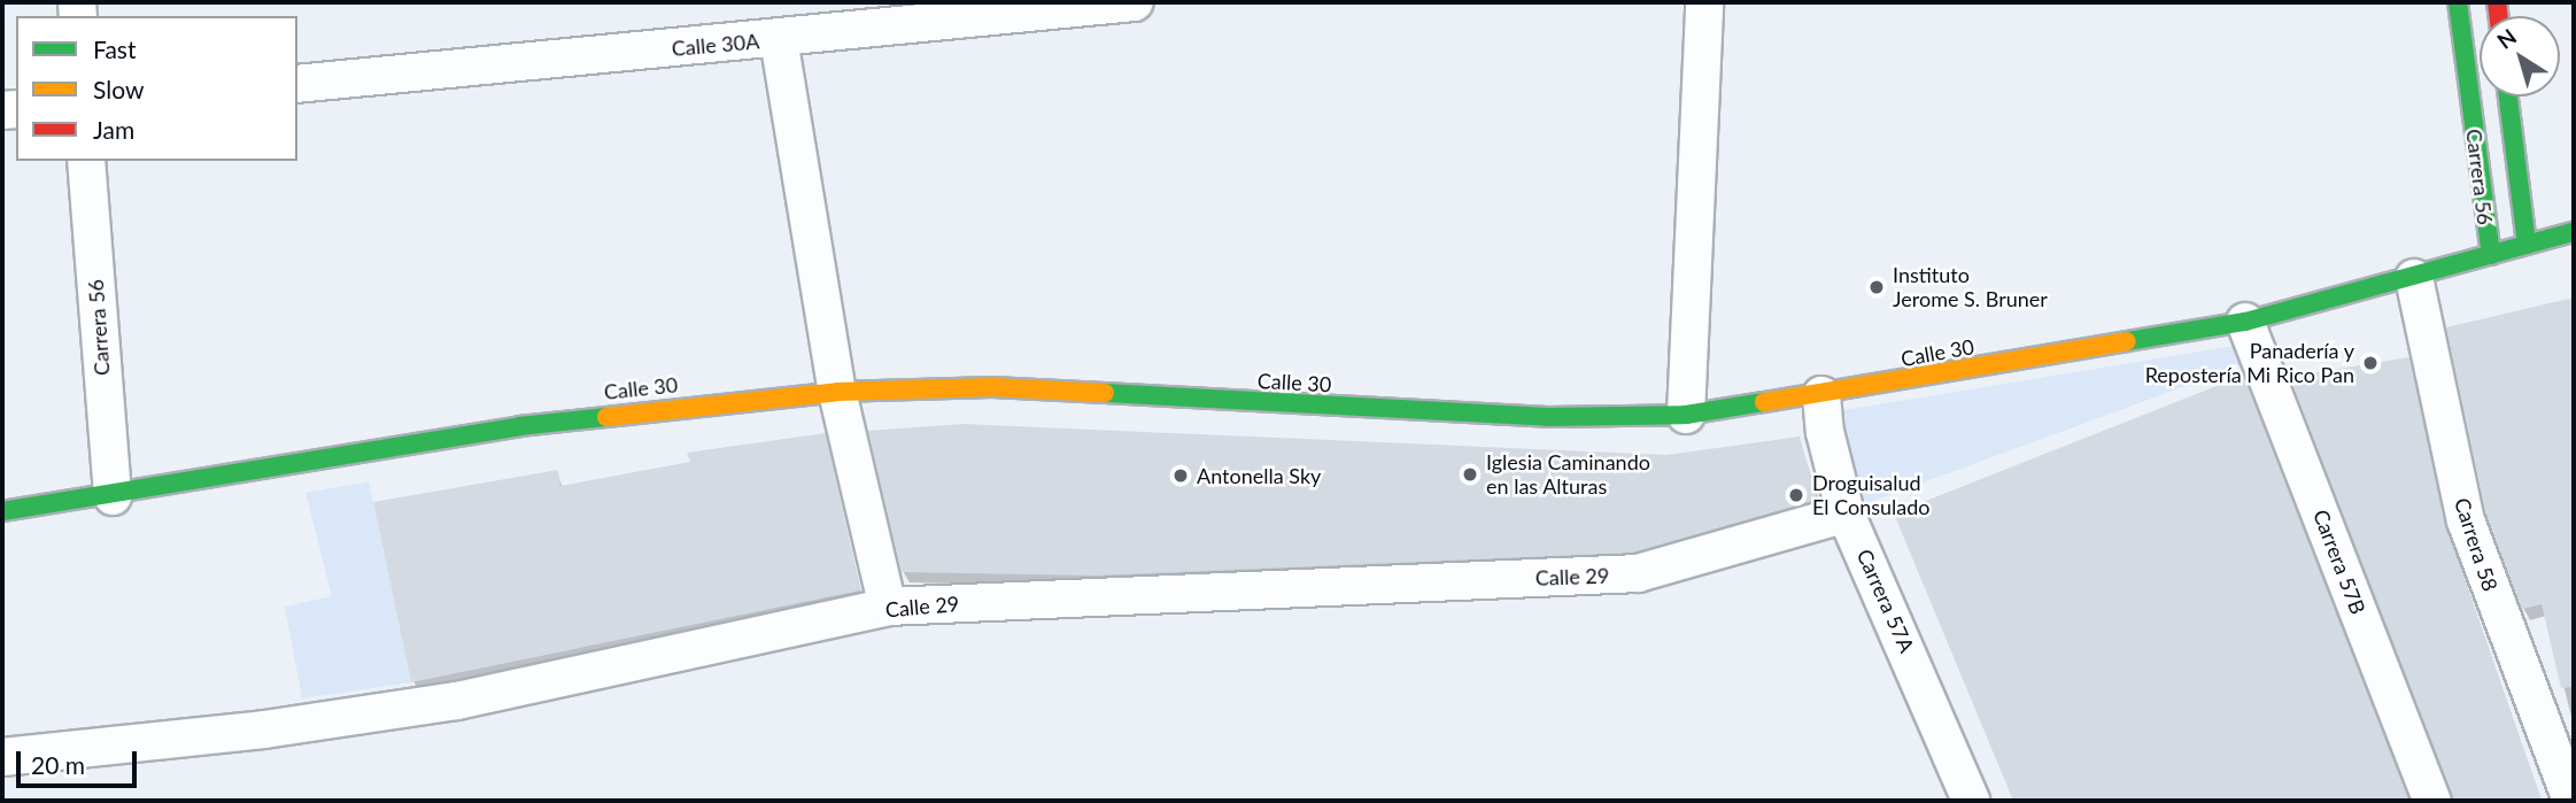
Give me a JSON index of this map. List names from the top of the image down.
{
  "streets": {
    "main road": ["Carrera 56", "Calle 30"],
    "street": [
      "Calle 30A",
      "Carrera 58",
      "Carrera 57B",
      "Calle 29",
      "Carrera 57A"
    ]
  },
  "crossings": [
    ["Carrera 56", "Calle 30"],
    ["Calle 30", "Carrera 58"],
    ["Calle 30", "Carrera 57B"],
    ["Calle 30", "Carrera 57A"],
    ["Calle 29", "Carrera 57A"]
  ],
  "places": [
    "Instituto Jerome S. Bruner",
    "Panadería y Repostería Mi Rico Pan",
    "Iglesia Caminando en las Alturas",
    "Antonella Sky",
    "Droguisalud El Consulado"
  ],
  "legend": ["Fast", "Slow", "Jam"],
  "scale_bar": "20 m",
  "north": "top left"
}
